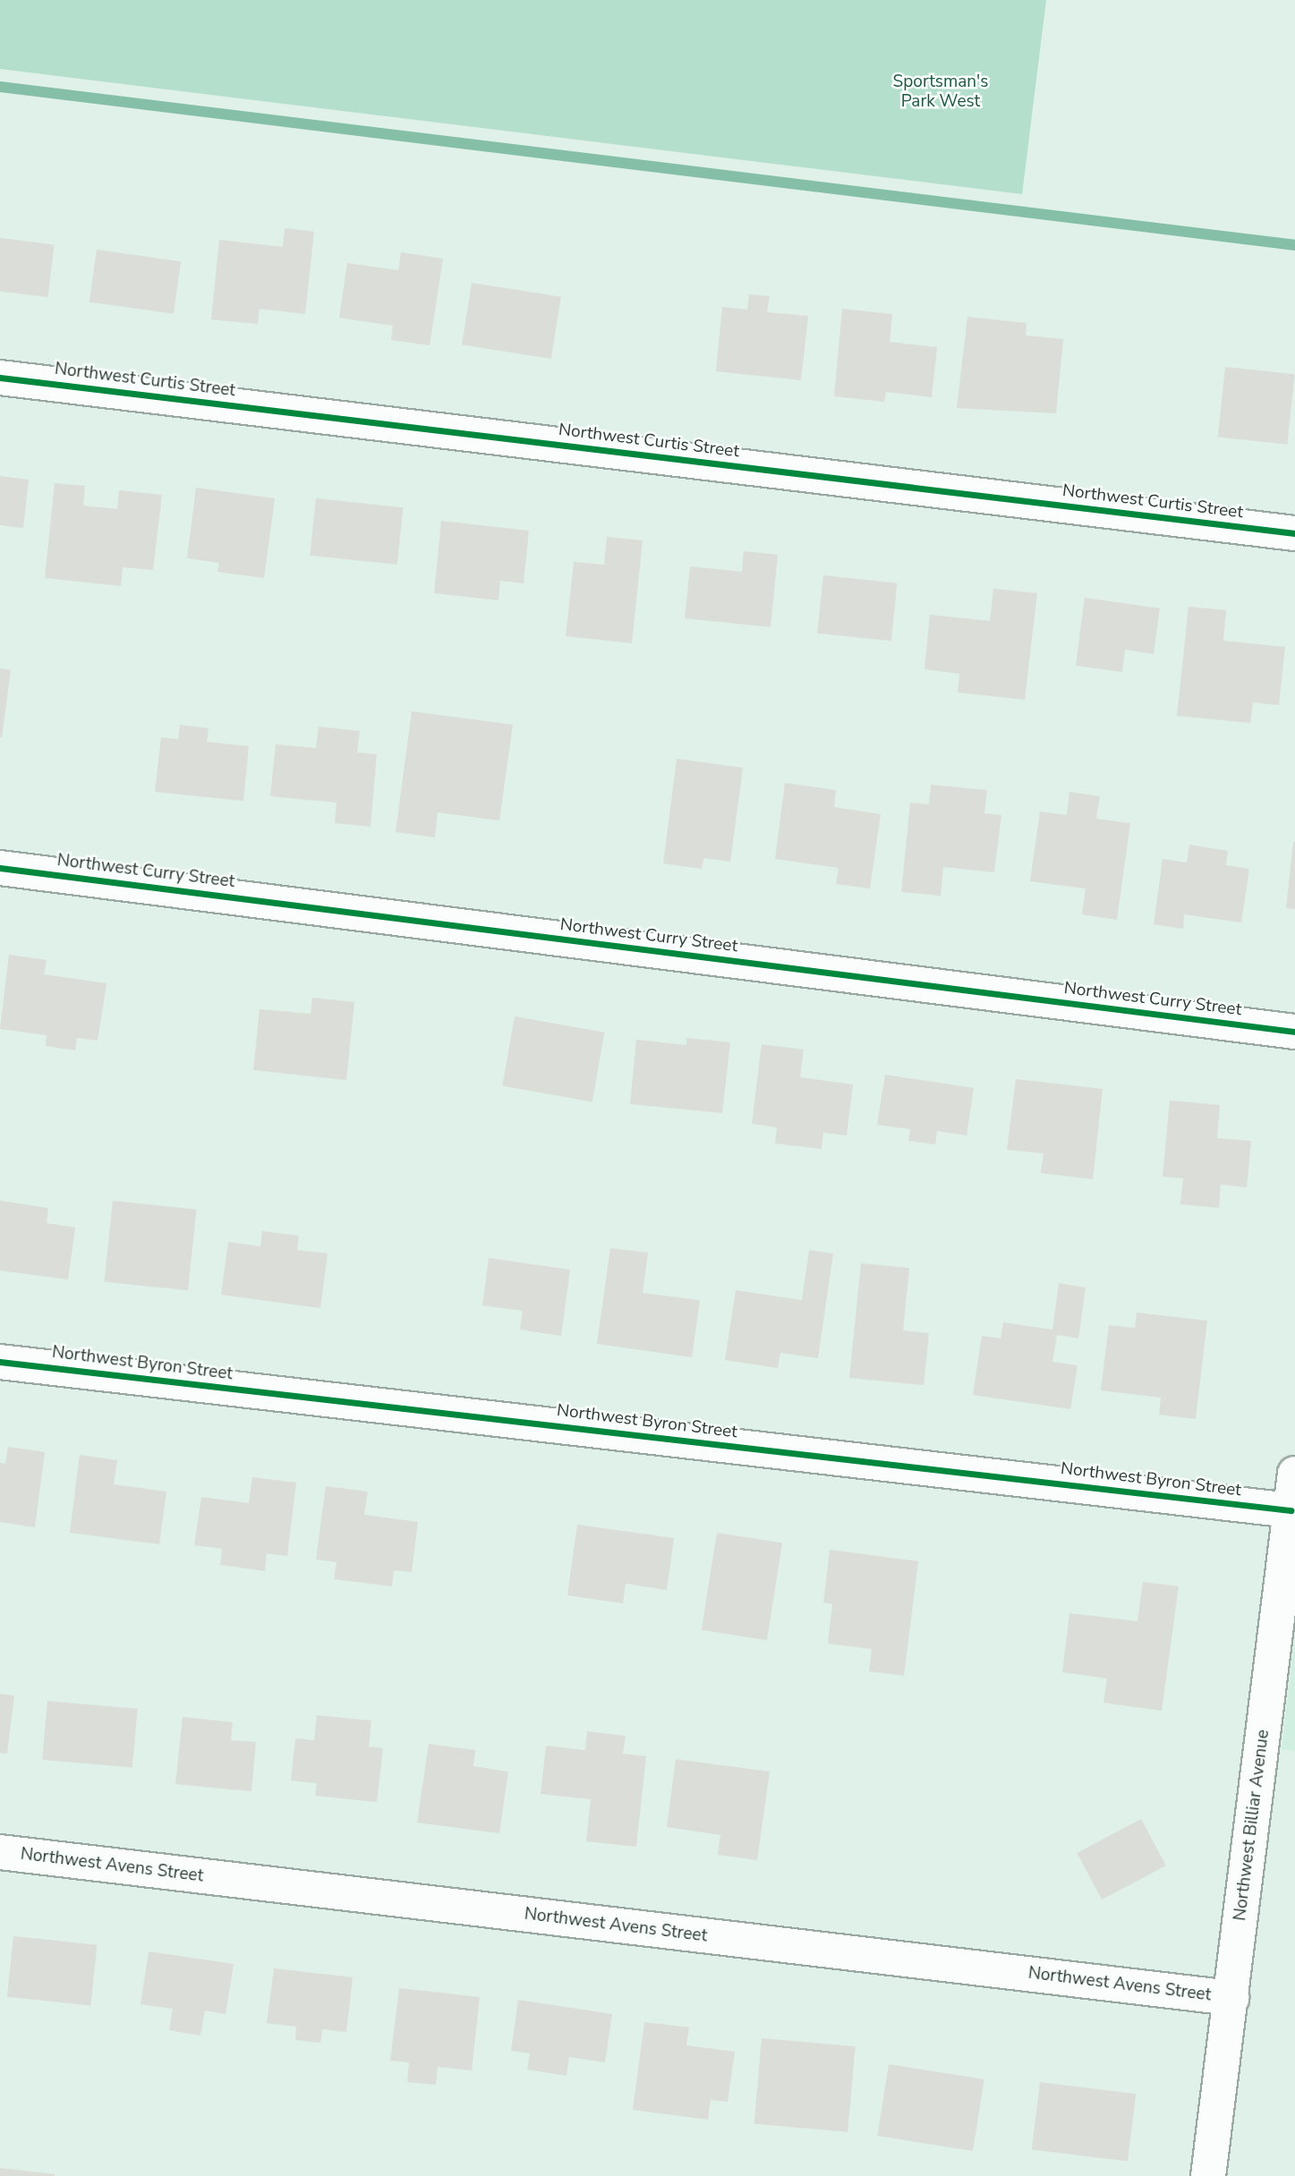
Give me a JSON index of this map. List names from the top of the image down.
{
  "streets": {
    "street": [
      "Northwest Curtis Street",
      "Northwest Curry Street",
      "Northwest Byron Street",
      "Northwest Billiar Avenue",
      "Northwest Avens Street"
    ]
  },
  "crossings": [
    ["Northwest Byron Street", "Northwest Billiar Avenue"],
    ["Northwest Billiar Avenue", "Northwest Avens Street"]
  ],
  "parks": ["Sportsman's Park West"]
}
